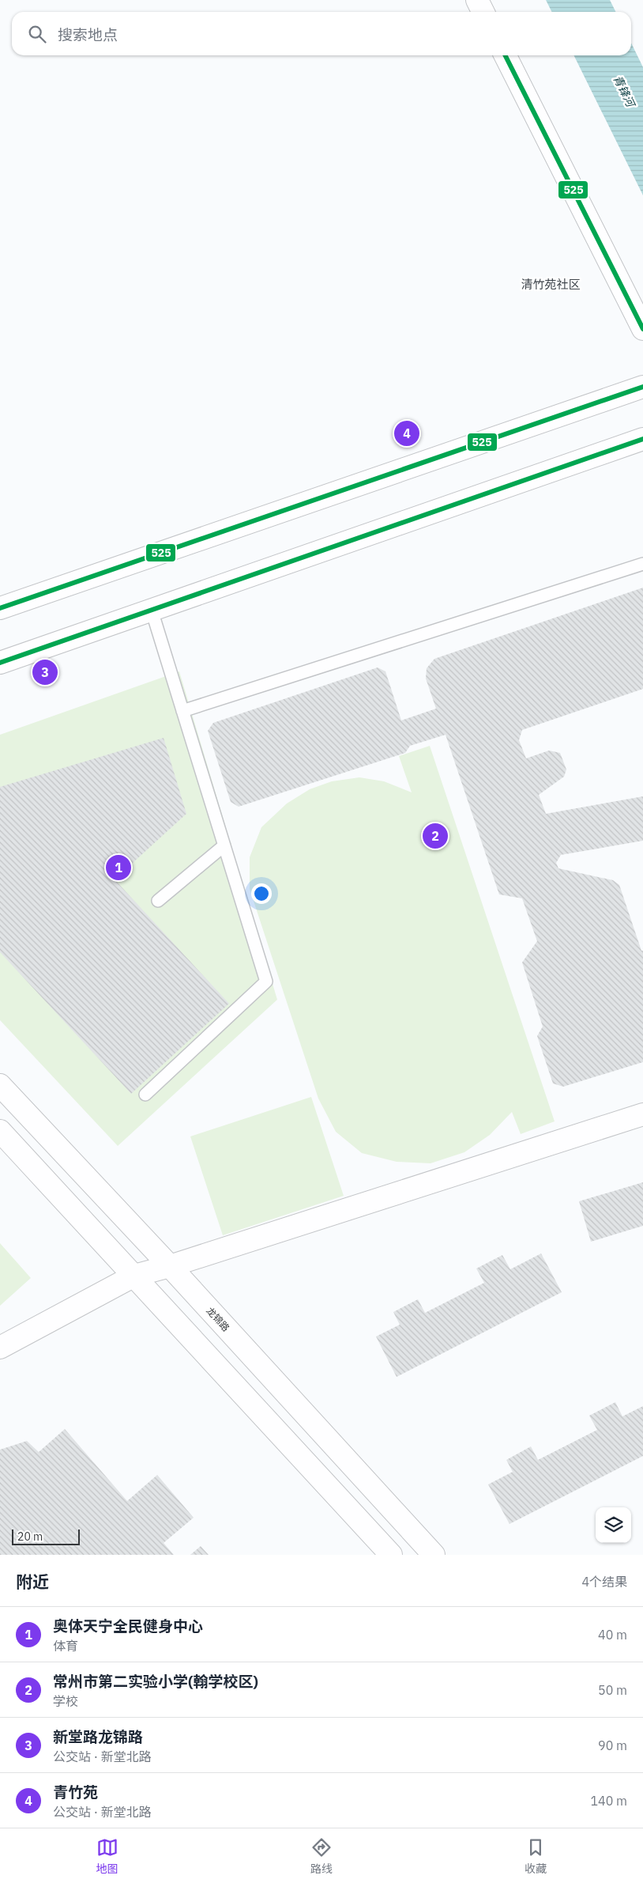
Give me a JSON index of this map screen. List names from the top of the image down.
{
  "streets": {
    "main road": ["龙锦路"]
  },
  "districts": ["清竹苑社区"],
  "water": ["青锋河"],
  "lines": ["transit line 525"],
  "scale_bar": "20 m",
  "page": {
    "search": "搜索地点",
    "pins": [
      "4",
      "3",
      "2",
      "1"
    ],
    "scale": "20 m",
    "heading": ["附近", "4个结果"],
    "list": [
      {
        "mark": "1",
        "name": "奥体天宁全民健身中心",
        "note": "体育",
        "value": "40 m"
      },
      {
        "mark": "2",
        "name": "常州市第二实验小学(翰学校区)",
        "note": "学校",
        "value": "50 m"
      },
      {
        "mark": "3",
        "name": "新堂路龙锦路",
        "note": "公交站 · 新堂北路",
        "value": "90 m"
      },
      {
        "mark": "4",
        "name": "青竹苑",
        "note": "公交站 · 新堂北路",
        "value": "140 m"
      }
    ],
    "nav": ["地图", "路线", "收藏"]
  }
}
